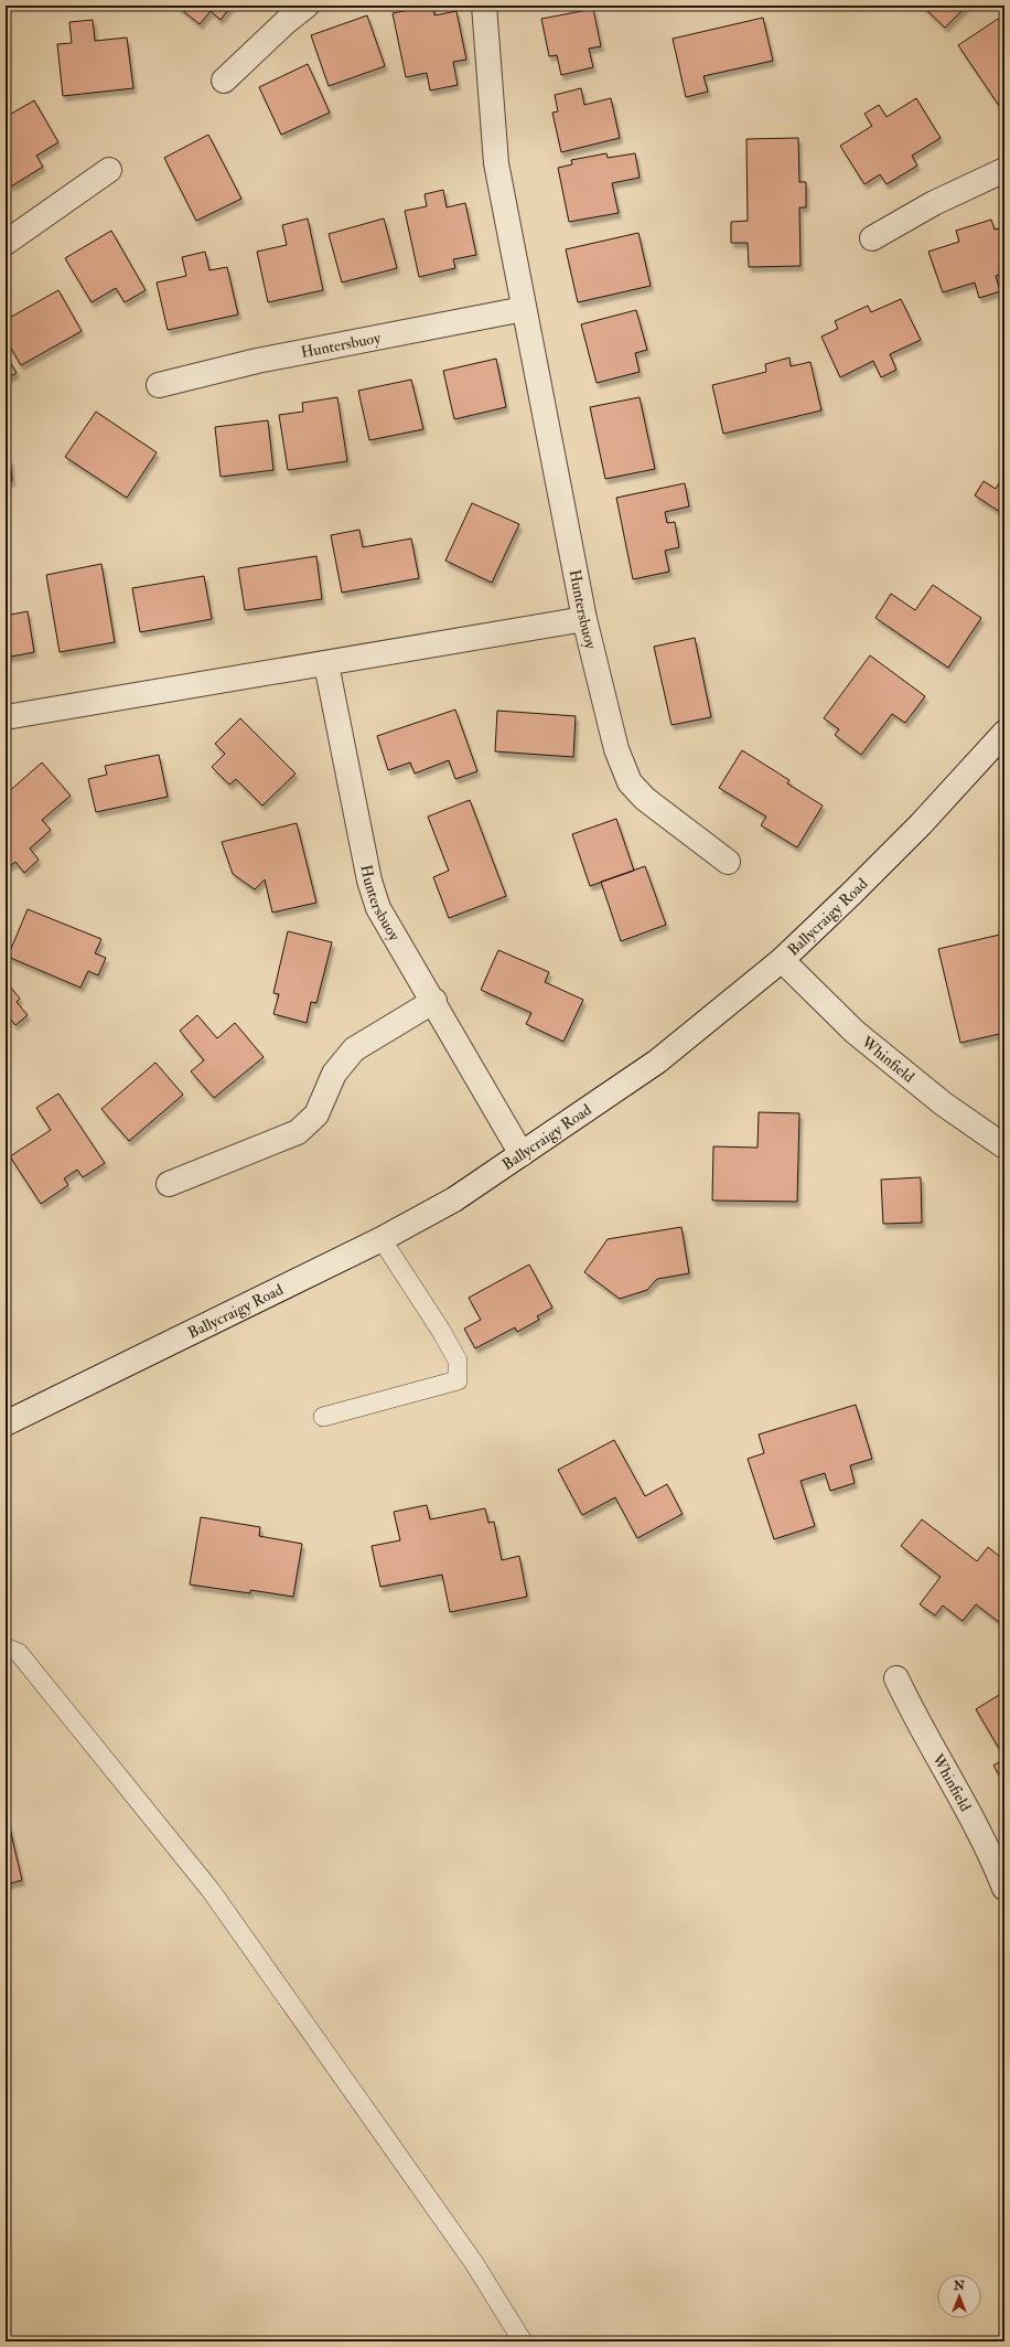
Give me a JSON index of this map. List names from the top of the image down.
{
  "streets": {
    "street": ["Huntersbuoy", "Ballycraigy Road", "Whinfield"]
  },
  "crossings": [
    ["Huntersbuoy", "Ballycraigy Road"],
    ["Ballycraigy Road", "Whinfield"]
  ],
  "north": "top"
}
